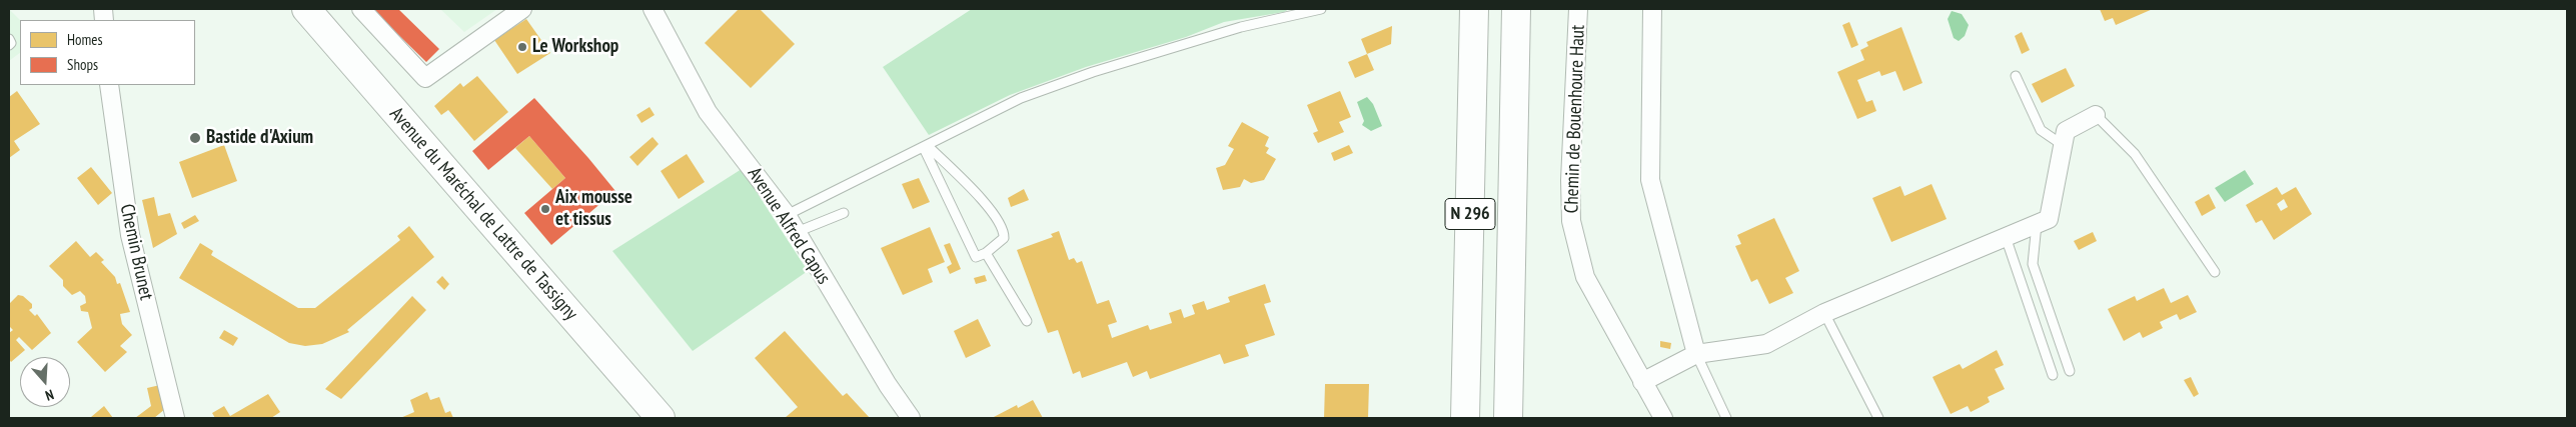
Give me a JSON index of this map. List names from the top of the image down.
{
  "streets": {
    "main road": ["Avenue du Maréchal de Lattre de Tassigny", "N 296"],
    "street": ["Chemin de Bouenhoure Haut", "Avenue Alfred Capus", "Chemin Brunet"]
  },
  "places": ["Le Workshop", "Bastide d'Axium", "Aix mousse et tissus"],
  "legend": ["Homes", "Shops"],
  "north": "bottom"
}
